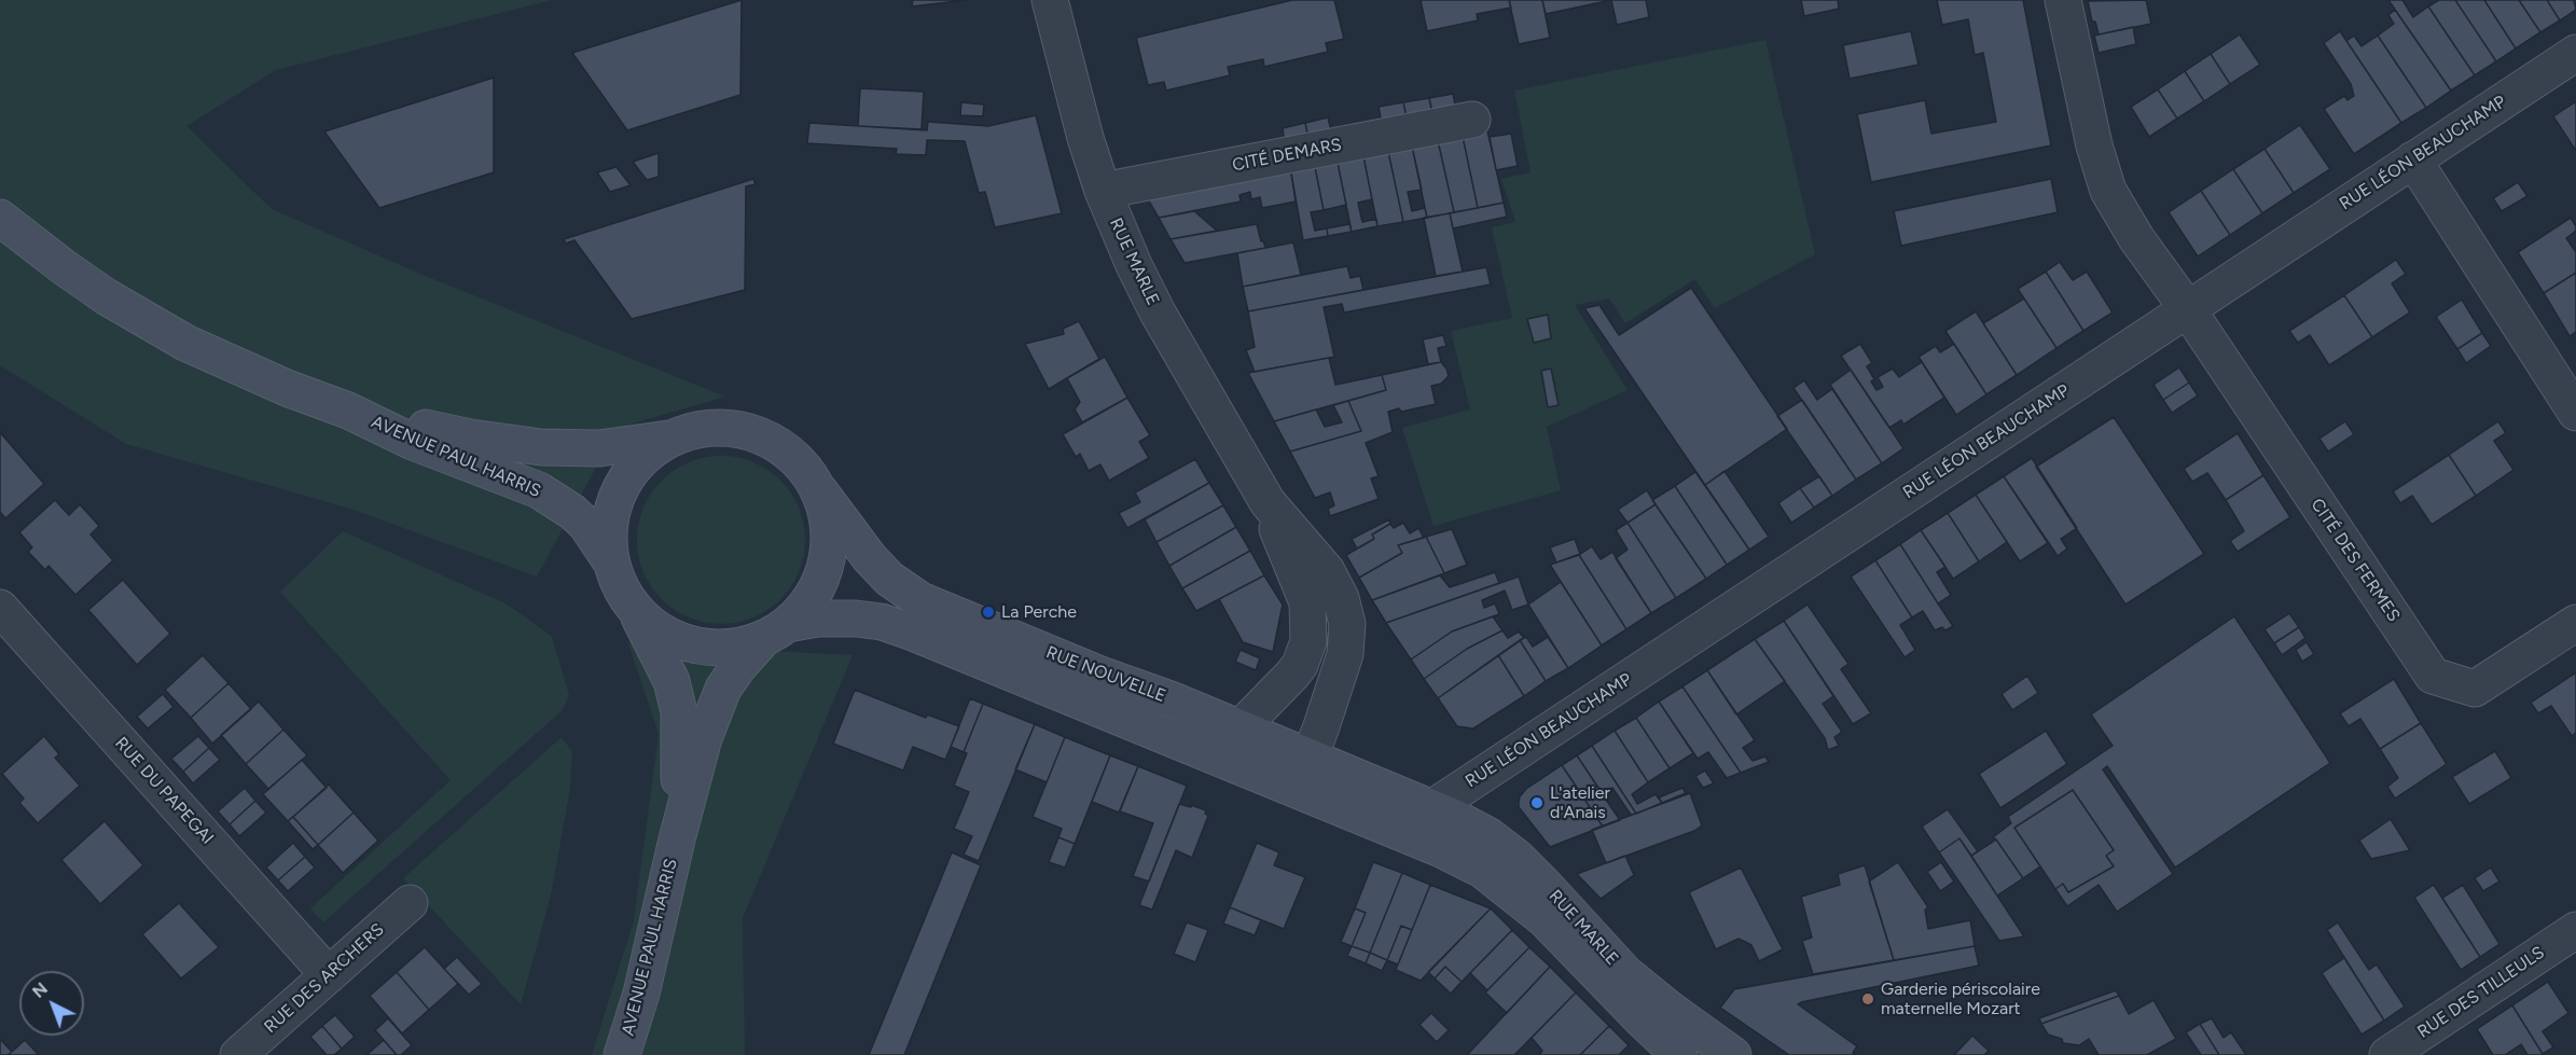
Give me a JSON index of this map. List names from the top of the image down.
{
  "streets": {
    "main road": ["RUE MARLE", "AVENUE PAUL HARRIS", "RUE NOUVELLE"],
    "street": [
      "RUE LÉON BEAUCHAMP",
      "CITÉ DEMARS",
      "CITÉ DES FERMES",
      "RUE DU PAPEGAI",
      "RUE DES ARCHERS",
      "RUE DES TILLEULS"
    ]
  },
  "crossings": [
    ["RUE LÉON BEAUCHAMP", "RUE MARLE"],
    ["RUE LÉON BEAUCHAMP", "CITÉ DES FERMES"],
    ["RUE LÉON BEAUCHAMP", "RUE NOUVELLE"],
    ["CITÉ DEMARS", "RUE MARLE"],
    ["RUE MARLE", "RUE NOUVELLE"],
    ["AVENUE PAUL HARRIS", "RUE NOUVELLE"],
    ["RUE DU PAPEGAI", "RUE DES ARCHERS"]
  ],
  "places": ["La Perche", "L'atelier d'Anais", "Garderie périscolaire maternelle Mozart"],
  "north": "top left"
}
